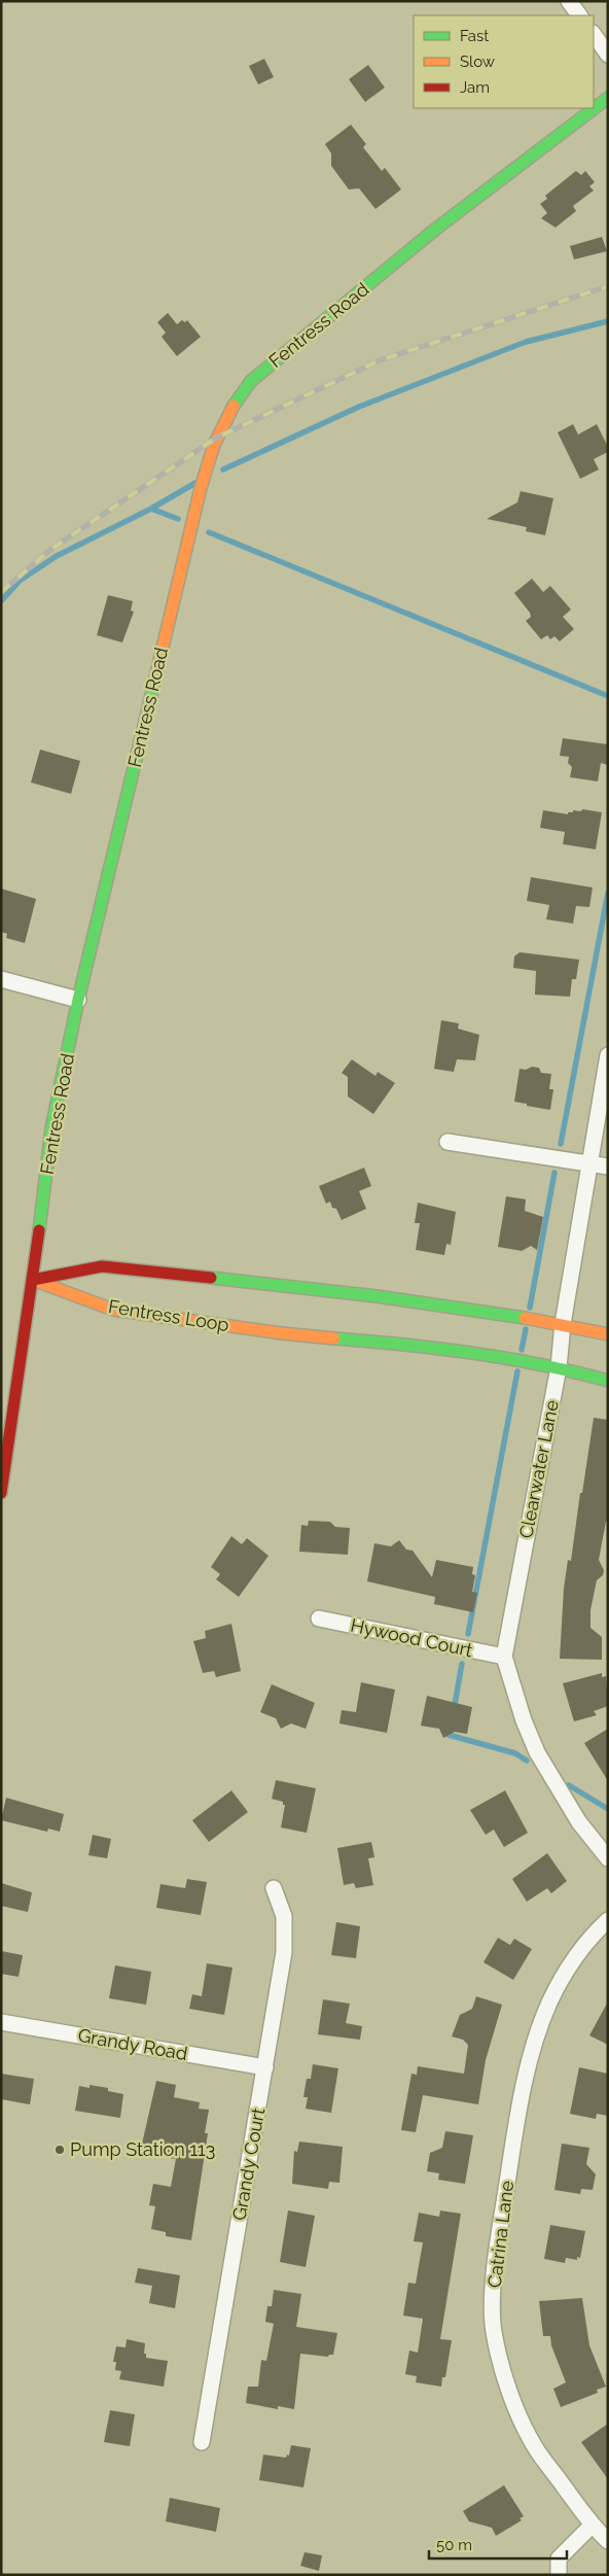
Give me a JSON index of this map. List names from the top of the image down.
{
  "streets": {
    "street": [
      "Fentress Road",
      "Fentress Loop",
      "Clearwater Lane",
      "Hywood Court",
      "Grandy Road",
      "Grandy Court",
      "Catrina Lane"
    ]
  },
  "crossings": [
    ["Fentress Road", "Fentress Loop"],
    ["Fentress Loop", "Clearwater Lane"],
    ["Clearwater Lane", "Hywood Court"],
    ["Grandy Road", "Grandy Court"]
  ],
  "places": ["Pump Station 113"],
  "legend": ["Fast", "Slow", "Jam"],
  "scale_bar": "50 m"
}
